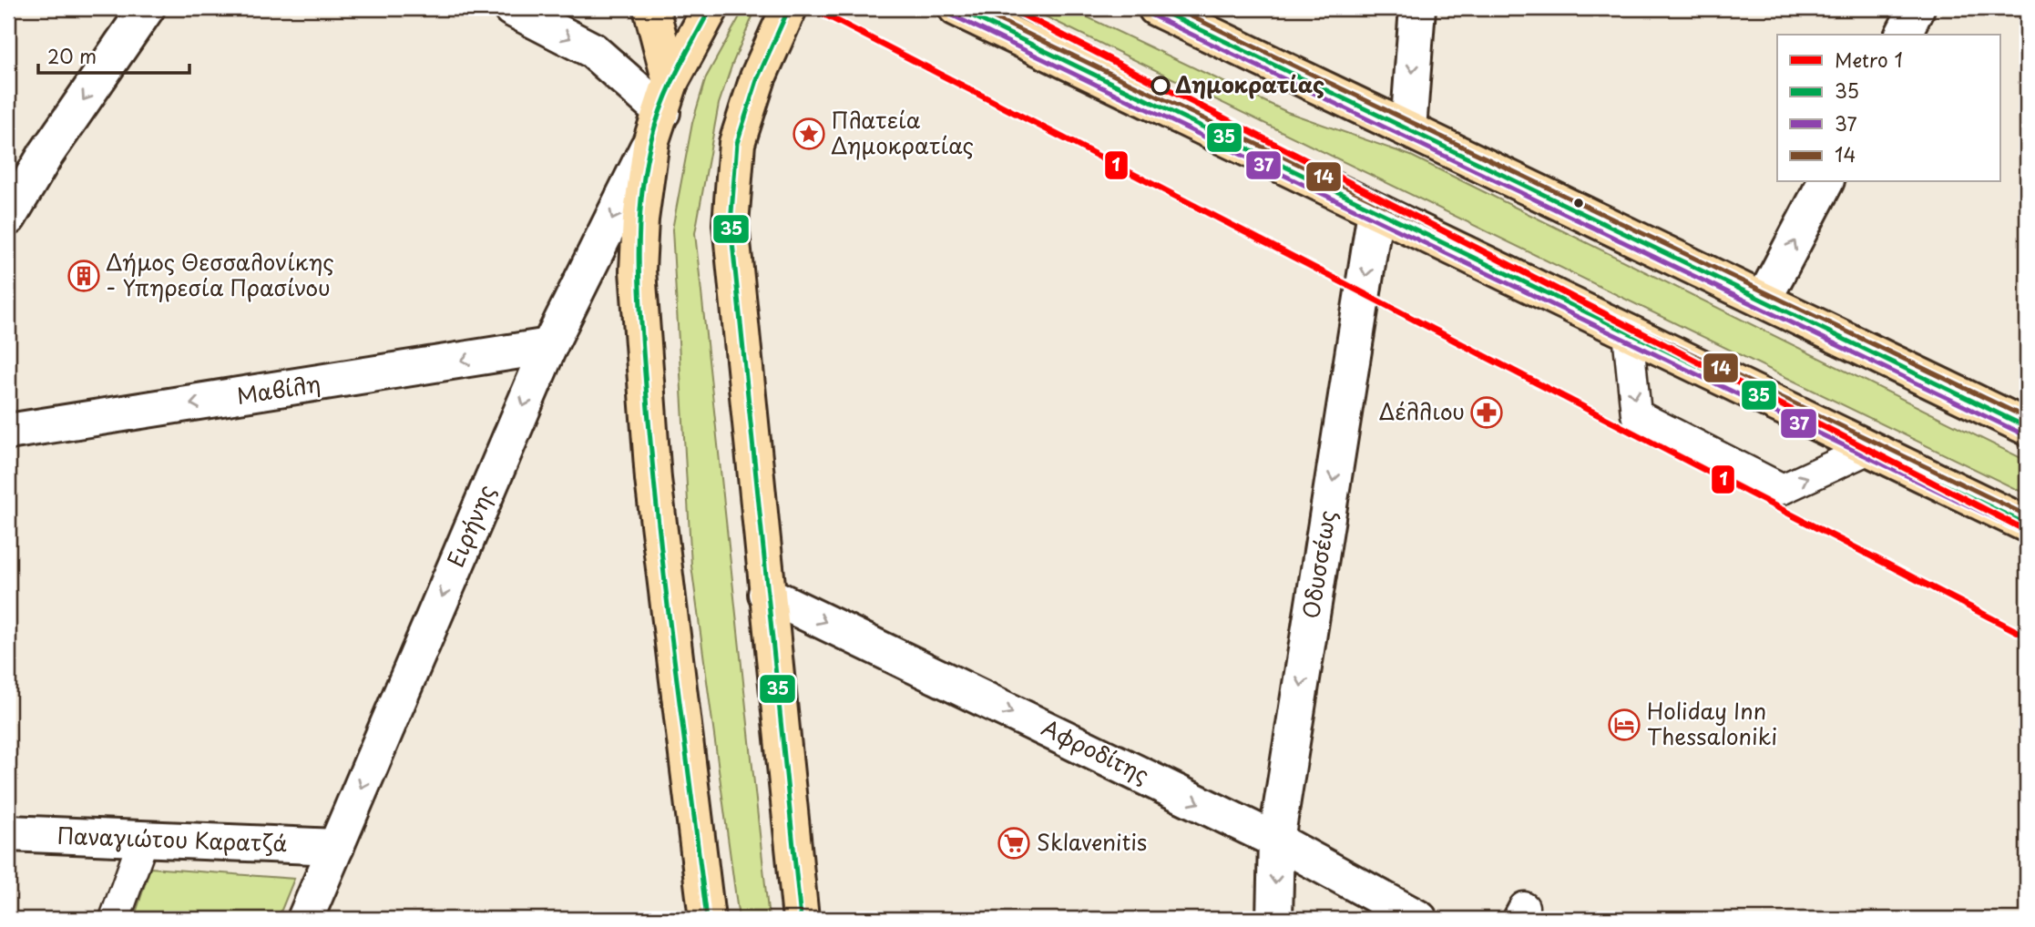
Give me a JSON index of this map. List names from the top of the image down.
{
  "streets": {
    "street": [
      "Μαβίλη",
      "Ειρήνης",
      "Οδυσσέως",
      "Αφροδίτης",
      "Παναγιώτου Καρατζά"
    ]
  },
  "crossings": [
    ["Μαβίλη", "Ειρήνης"],
    ["Ειρήνης", "Παναγιώτου Καρατζά"],
    ["Οδυσσέως", "Αφροδίτης"]
  ],
  "one_way": [
    "Μαβίλη",
    "Ειρήνης",
    "Οδυσσέως",
    "Αφροδίτης"
  ],
  "places": {
    "other": ["Δημοκρατίας"],
    "place": ["Πλατεία Δημοκρατίας"],
    "building": ["Δήμος Θεσσαλονίκης - Υπηρεσία Πρασίνου"],
    "pharmacy": ["Δέλλιου"],
    "hotel": ["Holiday Inn Thessaloniki"],
    "supermarket": ["Sklavenitis"]
  },
  "lines": [
    "metro line 1",
    "transit line 35",
    "transit line 14",
    "transit line 37"
  ],
  "legend": [
    "Metro 1",
    "35",
    "37",
    "14"
  ],
  "scale_bar": "20 m"
}
